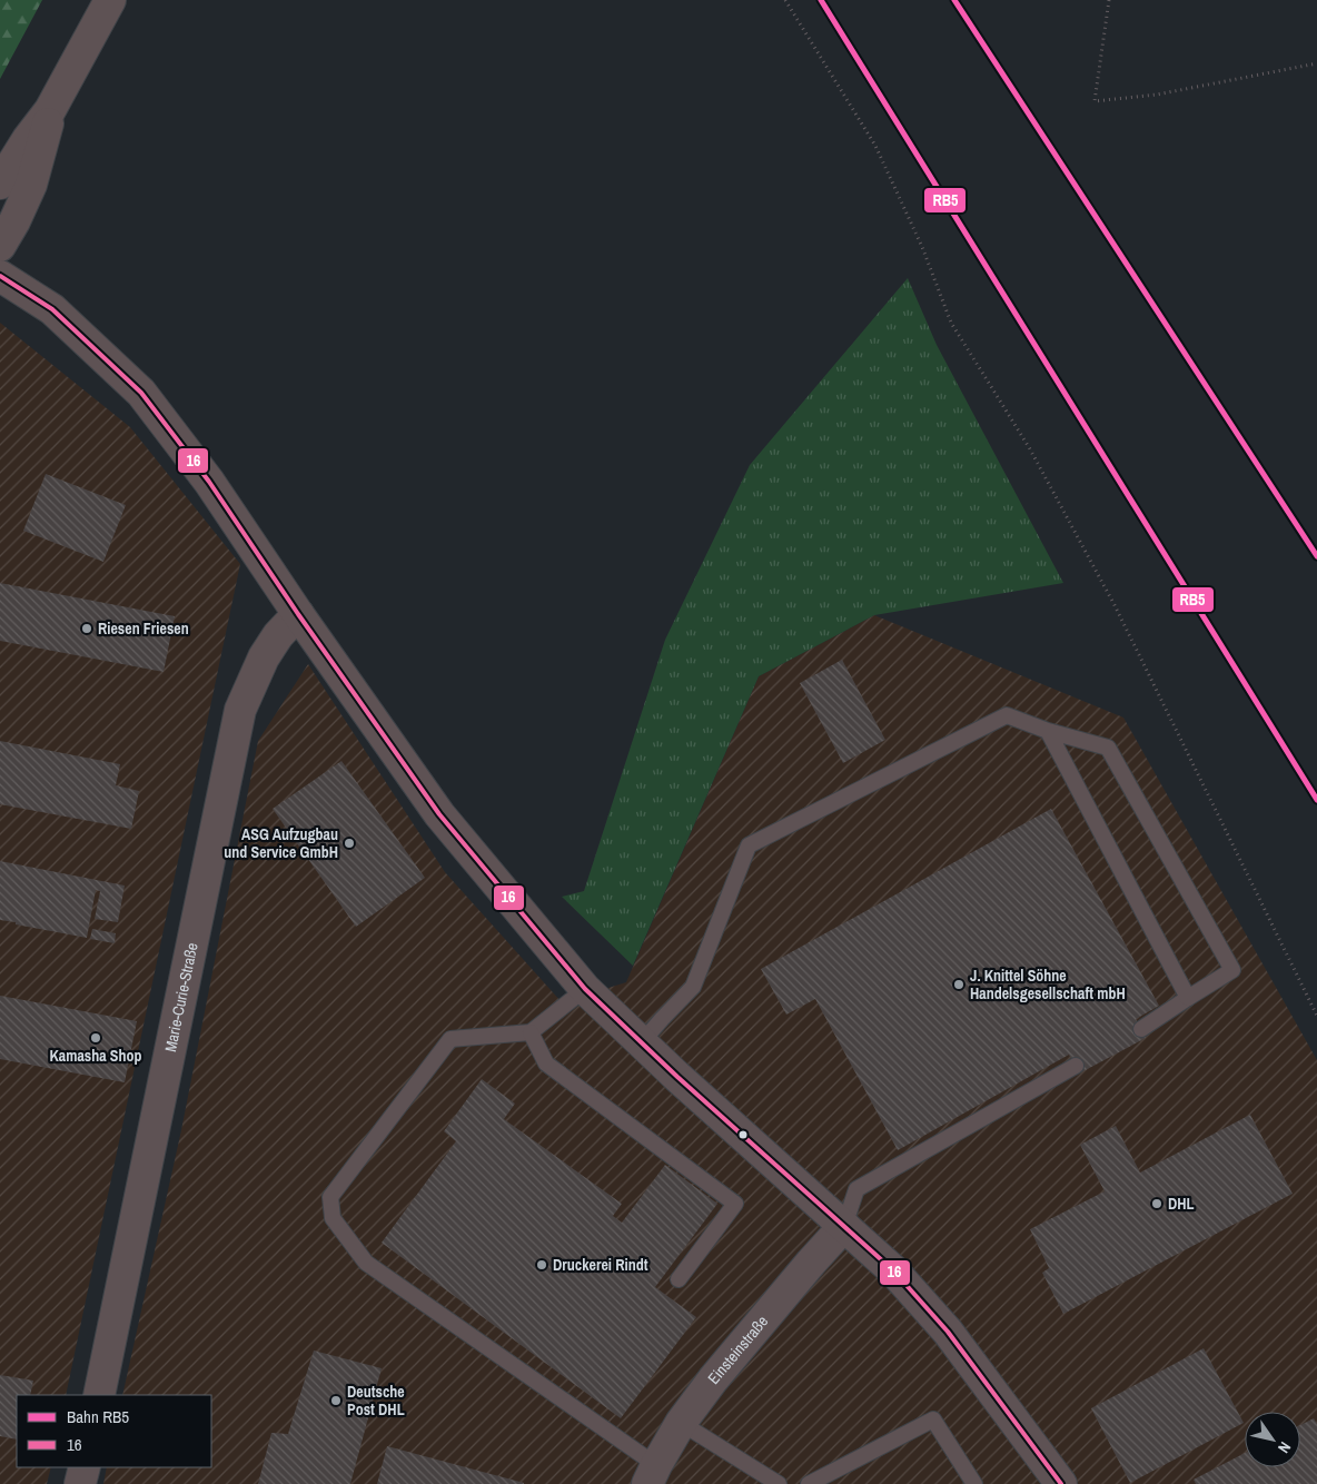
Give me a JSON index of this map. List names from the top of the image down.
{
  "streets": {
    "street": ["Marie-Curie-Straße", "Einsteinstraße"]
  },
  "places": [
    "Riesen Friesen",
    "ASG Aufzugbau und Service GmbH",
    "J. Knittel Söhne Handelsgesellschaft mbH",
    "Kamasha Shop",
    "DHL",
    "Druckerei Rindt",
    "Deutsche Post DHL"
  ],
  "lines": ["rail line RB5", "transit line 16"],
  "legend": ["Bahn RB5", "16"],
  "north": "bottom right"
}
